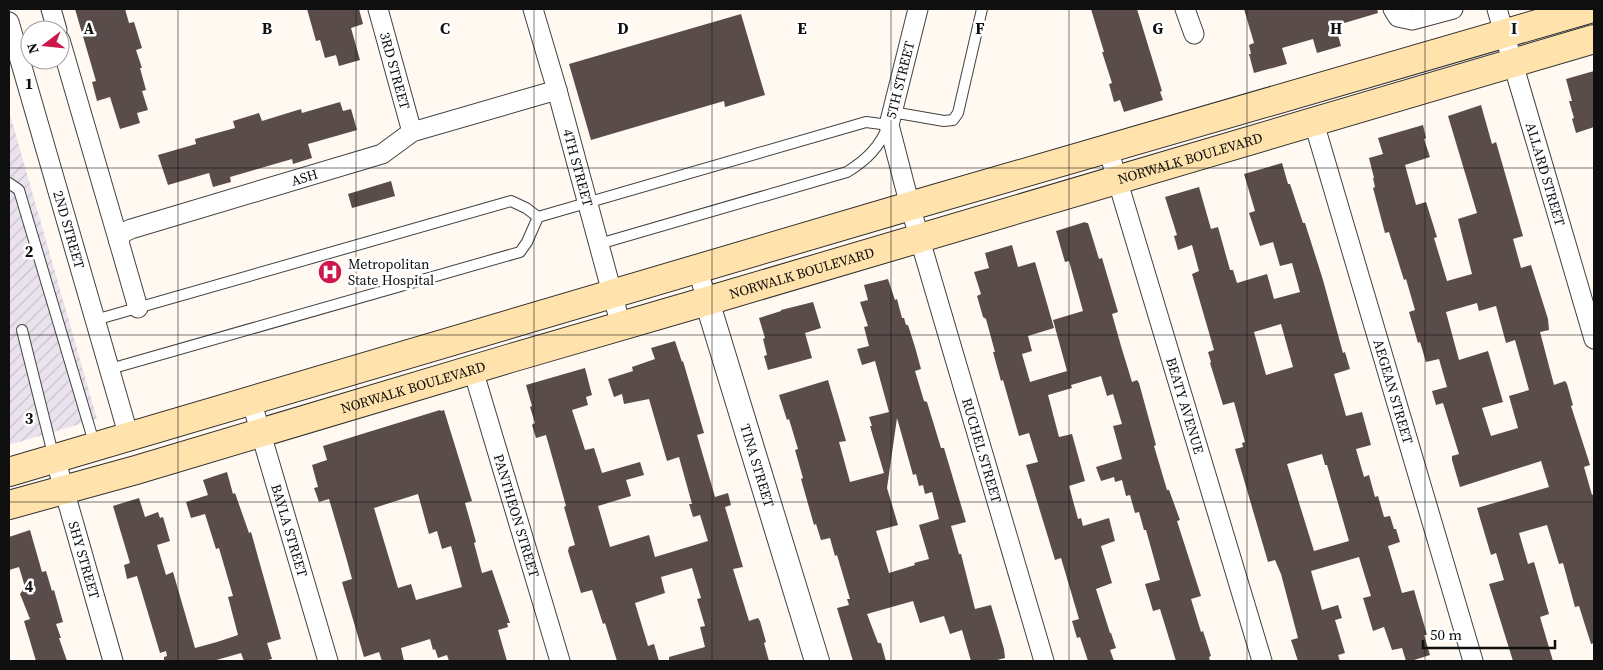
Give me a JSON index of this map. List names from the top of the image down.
{
  "streets": {
    "main road": ["NORWALK BOULEVARD"],
    "street": [
      "3RD STREET",
      "5TH STREET",
      "4TH STREET",
      "ALLARD STREET",
      "ASH",
      "2ND STREET",
      "AEGEAN STREET",
      "BEATY AVENUE",
      "RUCHEL STREET",
      "TINA STREET",
      "PANTHEON STREET",
      "BAYLA STREET",
      "SHY STREET"
    ]
  },
  "crossings": [
    ["3RD STREET", "ASH"],
    ["5TH STREET", "NORWALK BOULEVARD"],
    ["5TH STREET", "RUCHEL STREET"],
    ["NORWALK BOULEVARD", "4TH STREET"],
    ["NORWALK BOULEVARD", "ALLARD STREET"],
    ["NORWALK BOULEVARD", "AEGEAN STREET"],
    ["NORWALK BOULEVARD", "BEATY AVENUE"],
    ["NORWALK BOULEVARD", "RUCHEL STREET"],
    ["NORWALK BOULEVARD", "TINA STREET"],
    ["NORWALK BOULEVARD", "PANTHEON STREET"],
    ["NORWALK BOULEVARD", "BAYLA STREET"],
    ["NORWALK BOULEVARD", "SHY STREET"],
    ["4TH STREET", "ASH"]
  ],
  "places": {
    "hospital": ["Metropolitan State Hospital"]
  },
  "scale_bar": "50 m",
  "north": "left",
  "grid": {
    "columns": [
      "A",
      "B",
      "C",
      "D",
      "E",
      "F",
      "G",
      "H",
      "I"
    ],
    "rows": [
      "1",
      "2",
      "3",
      "4"
    ]
  }
}
